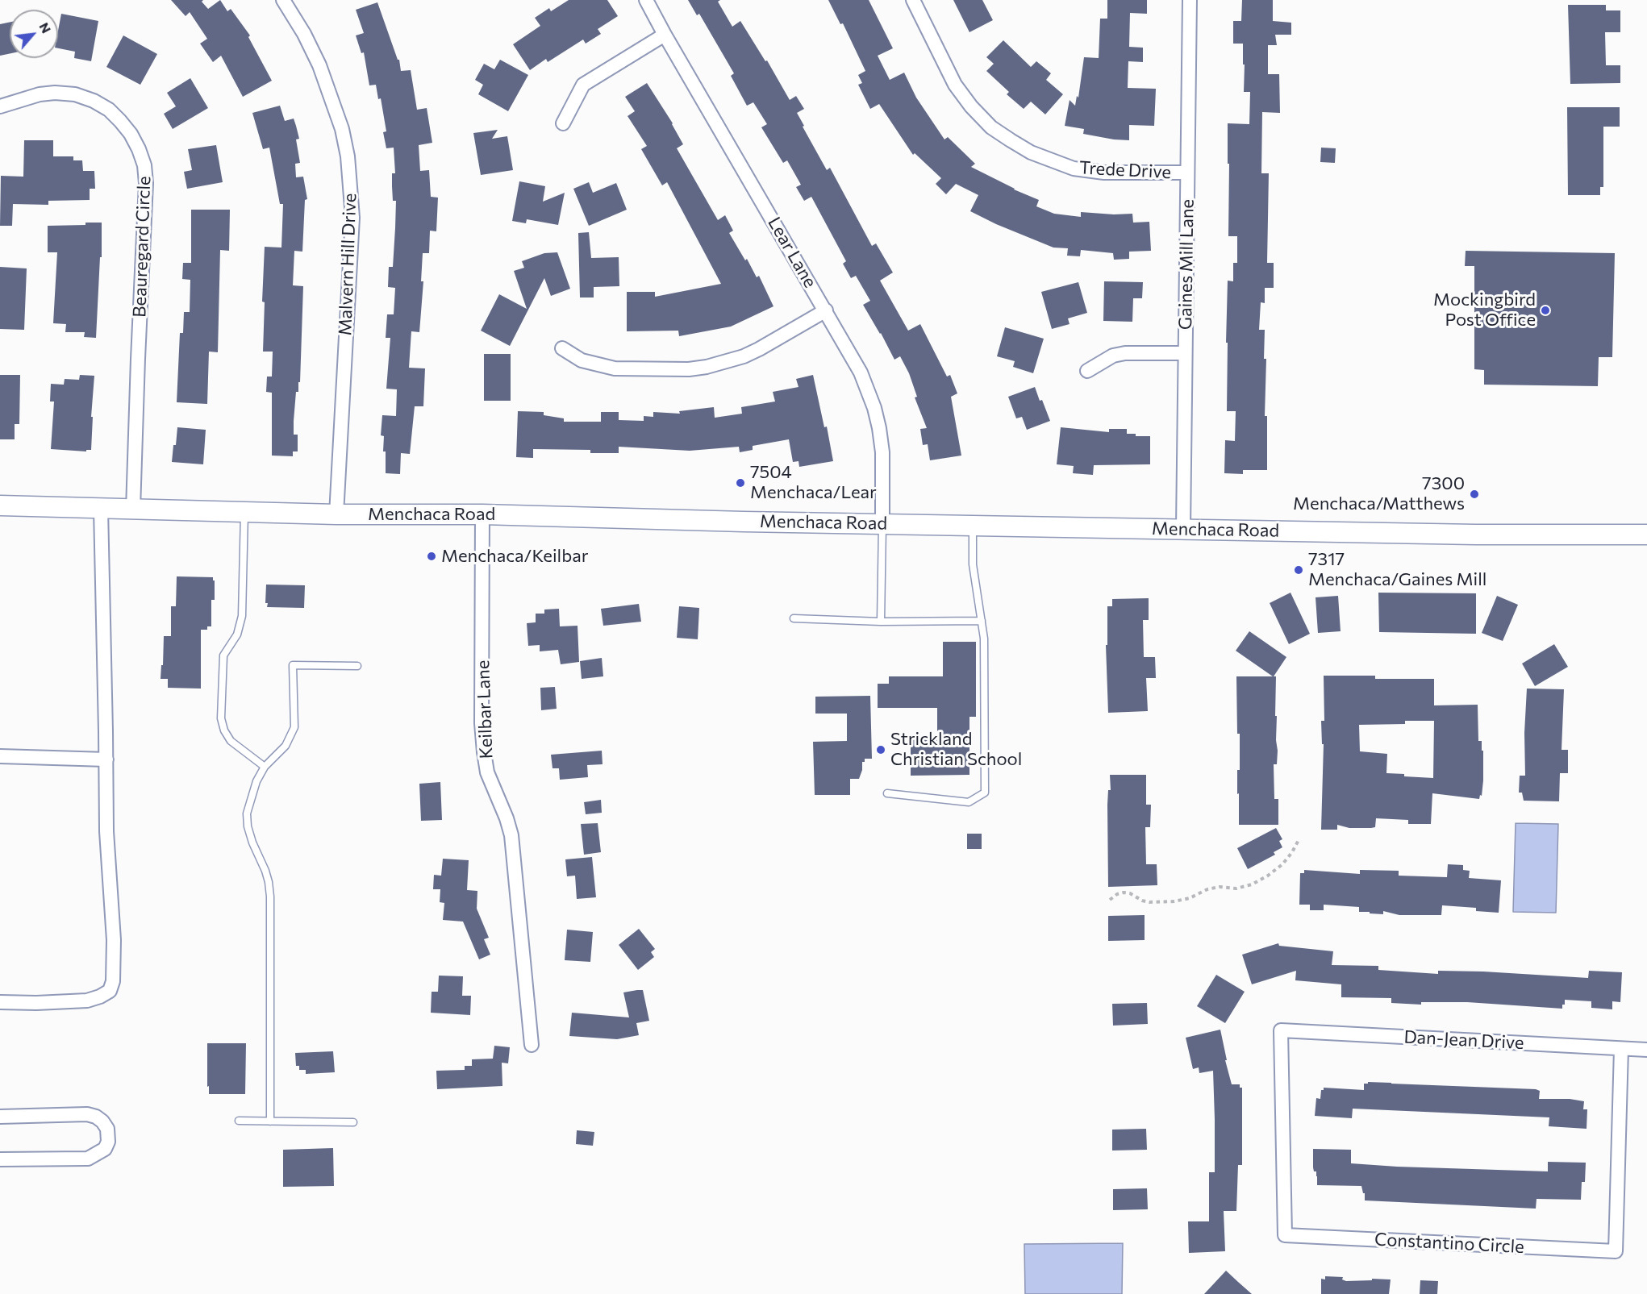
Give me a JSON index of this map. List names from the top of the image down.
{
  "streets": {
    "main road": ["Menchaca Road"],
    "street": [
      "Trede Drive",
      "Beauregard Circle",
      "Lear Lane",
      "Malvern Hill Drive",
      "Gaines Mill Lane",
      "Keilbar Lane",
      "Dan-Jean Drive",
      "Constantino Circle"
    ]
  },
  "crossings": [
    ["Trede Drive", "Gaines Mill Lane"],
    ["Beauregard Circle", "Menchaca Road"],
    ["Lear Lane", "Menchaca Road"],
    ["Malvern Hill Drive", "Menchaca Road"],
    ["Gaines Mill Lane", "Menchaca Road"],
    ["Menchaca Road", "Keilbar Lane"],
    ["Dan-Jean Drive", "Constantino Circle"]
  ],
  "places": [
    "Mockingbird Post Office",
    "7504 Menchaca/Lear",
    "7300 Menchaca/Matthews",
    "Menchaca/Keilbar",
    "7317 Menchaca/Gaines Mill",
    "Strickland Christian School"
  ],
  "north": "top right"
}
